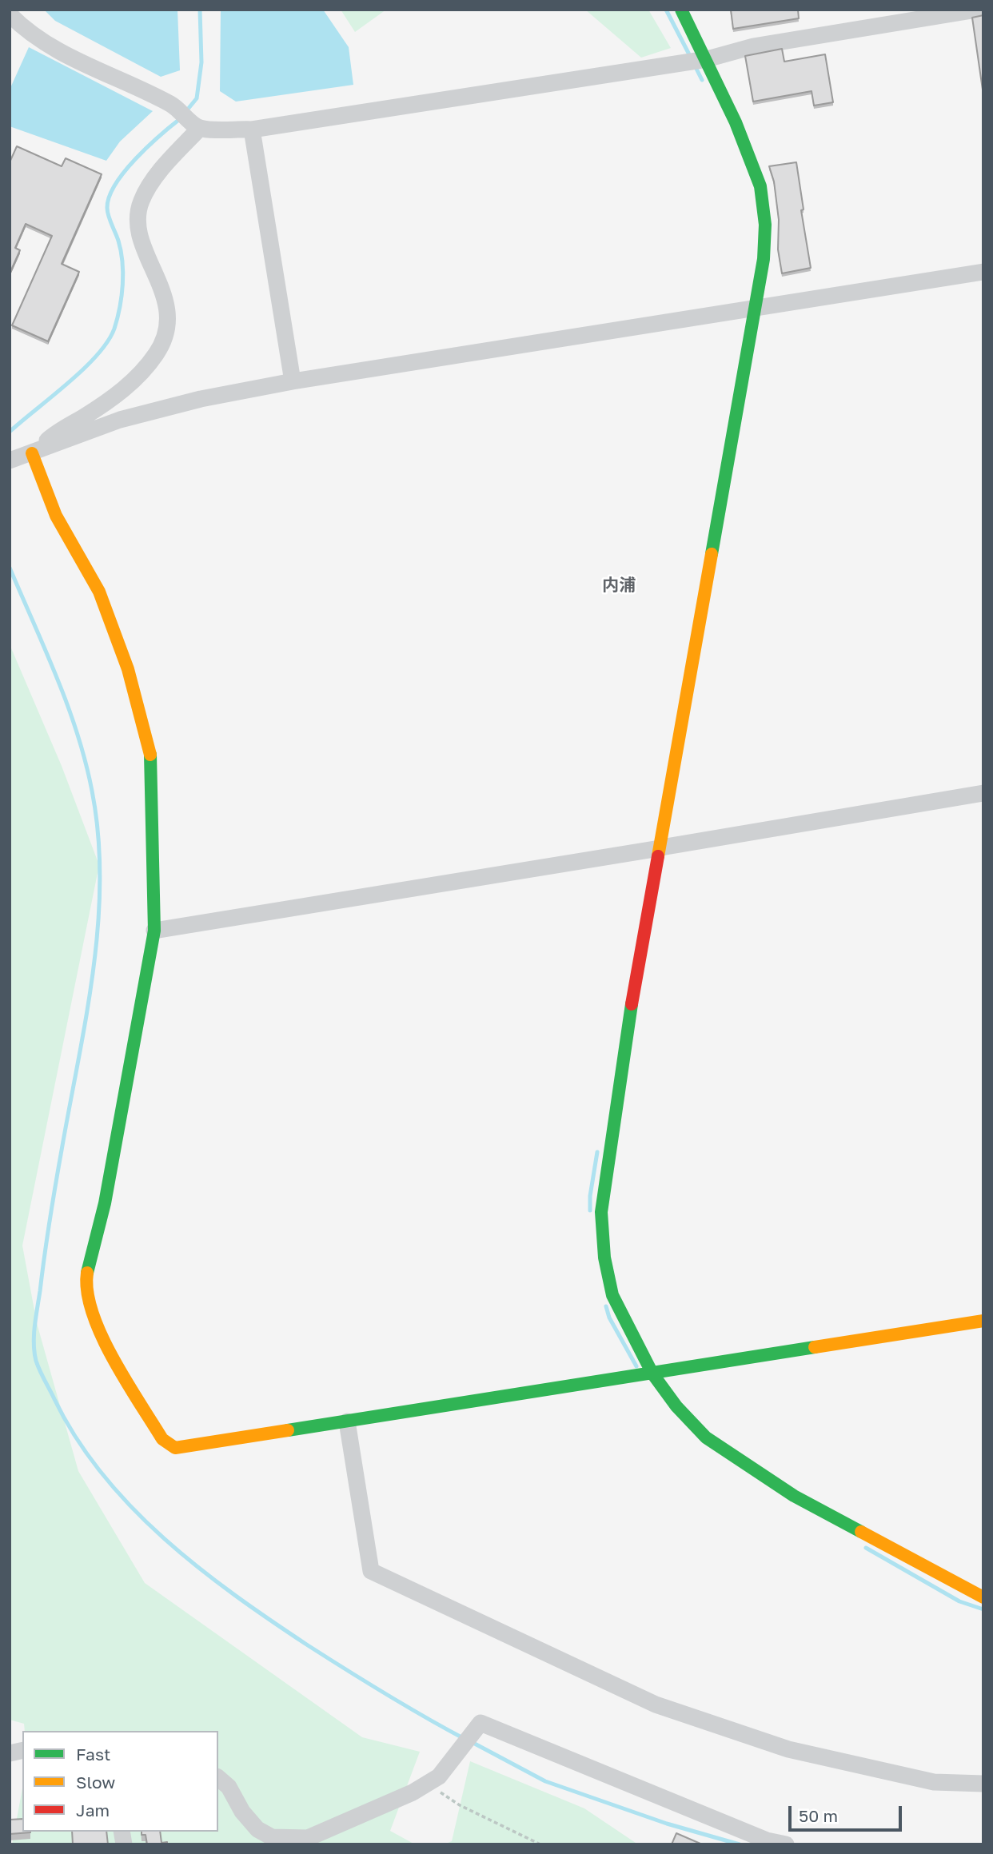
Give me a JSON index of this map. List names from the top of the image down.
{
  "districts": ["内浦"],
  "legend": ["Fast", "Slow", "Jam"],
  "scale_bar": "50 m"
}
